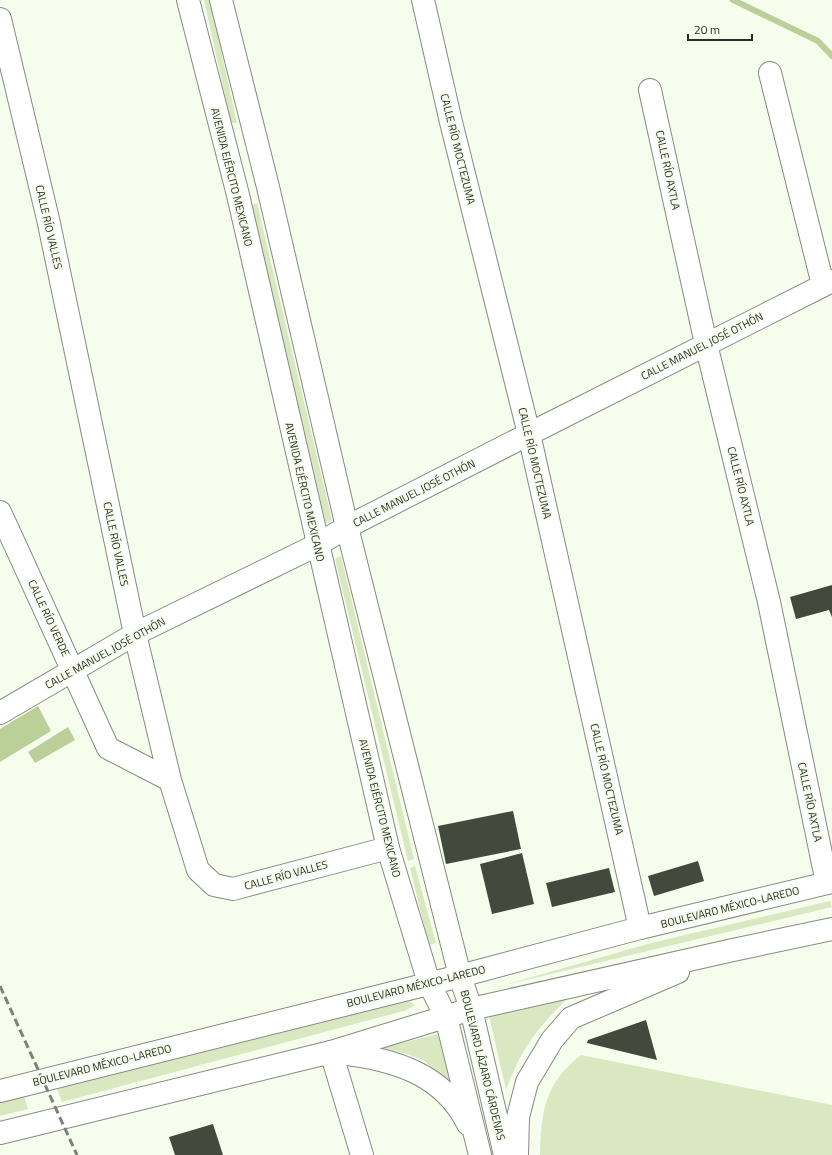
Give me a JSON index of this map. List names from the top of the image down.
{
  "streets": {
    "main road": [
      "CALLE RÍO MOCTEZUMA",
      "CALLE RÍO AXTLA",
      "AVENIDA EJÉRCITO MEXICANO",
      "CALLE RÍO VALLES",
      "CALLE MANUEL JOSÉ OTHÓN",
      "CALLE RÍO VERDE",
      "BOULEVARD MÉXICO-LAREDO",
      "BOULEVARD LÁZARO CÁRDENAS"
    ]
  },
  "crossings": [
    ["CALLE RÍO MOCTEZUMA", "CALLE MANUEL JOSÉ OTHÓN"],
    ["CALLE RÍO MOCTEZUMA", "BOULEVARD MÉXICO-LAREDO"],
    ["CALLE RÍO AXTLA", "CALLE MANUEL JOSÉ OTHÓN"],
    ["CALLE RÍO AXTLA", "BOULEVARD MÉXICO-LAREDO"],
    ["AVENIDA EJÉRCITO MEXICANO", "CALLE RÍO VALLES"],
    ["AVENIDA EJÉRCITO MEXICANO", "CALLE MANUEL JOSÉ OTHÓN"],
    ["AVENIDA EJÉRCITO MEXICANO", "BOULEVARD MÉXICO-LAREDO"],
    ["CALLE RÍO VALLES", "CALLE MANUEL JOSÉ OTHÓN"],
    ["CALLE RÍO VALLES", "CALLE RÍO VERDE"],
    ["CALLE MANUEL JOSÉ OTHÓN", "CALLE RÍO VERDE"],
    ["BOULEVARD MÉXICO-LAREDO", "BOULEVARD LÁZARO CÁRDENAS"]
  ],
  "scale_bar": "20 m"
}
